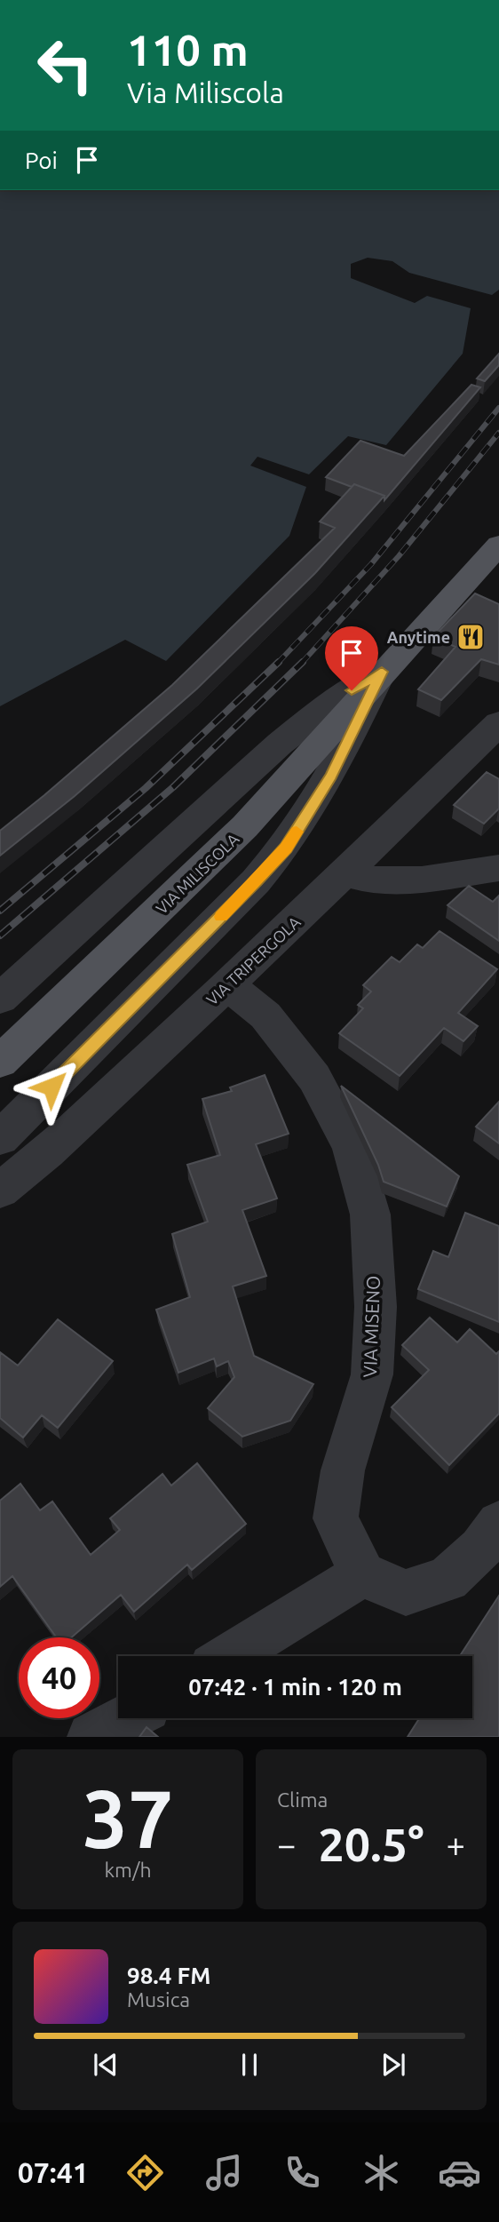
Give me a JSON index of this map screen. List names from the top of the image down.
{
  "streets": {
    "main road": ["VIA MILISCOLA"],
    "street": ["VIA TRIPERGOLA", "VIA MISENO"]
  },
  "crossings": [
    ["VIA TRIPERGOLA", "VIA MISENO"]
  ],
  "places": {
    "restaurant": ["Anytime"]
  },
  "page": {
    "turn": ["110 m", "Via Miliscola"],
    "then": "Poi",
    "limit": "40",
    "trip": "07:42 · 1 min · 120 m",
    "tile": [
      ["37", "km/h"],
      "Clima"
    ],
    "heat": ["−", "20.5°", "+"],
    "song": ["98.4 FM", "Musica"],
    "tabs": "07:41"
  }
}
